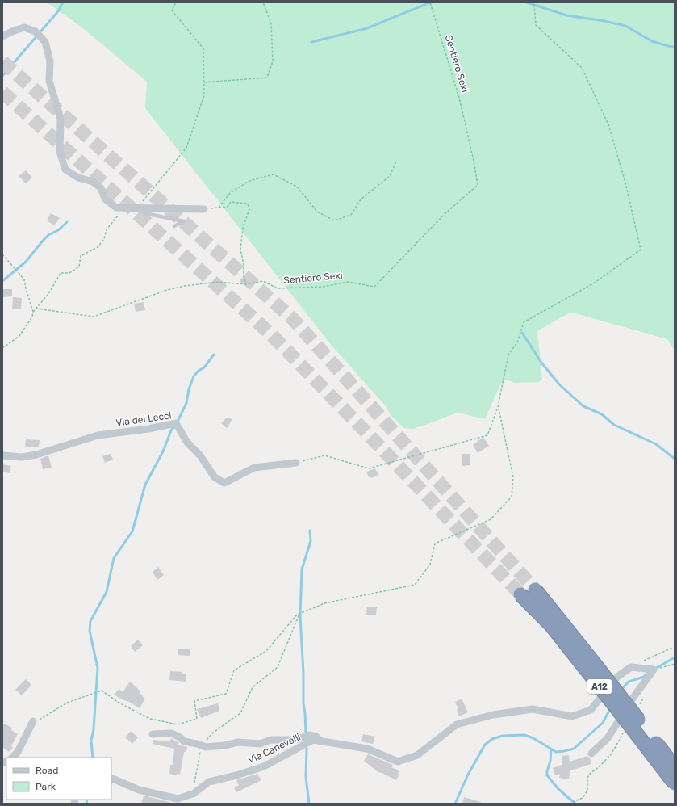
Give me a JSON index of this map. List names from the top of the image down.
{
  "streets": {
    "highway": ["A12"],
    "street": ["Via dei Lecci", "Via Canevelli"],
    "path": ["Sentiero Sexi"]
  },
  "legend": ["Road", "Park"]
}
